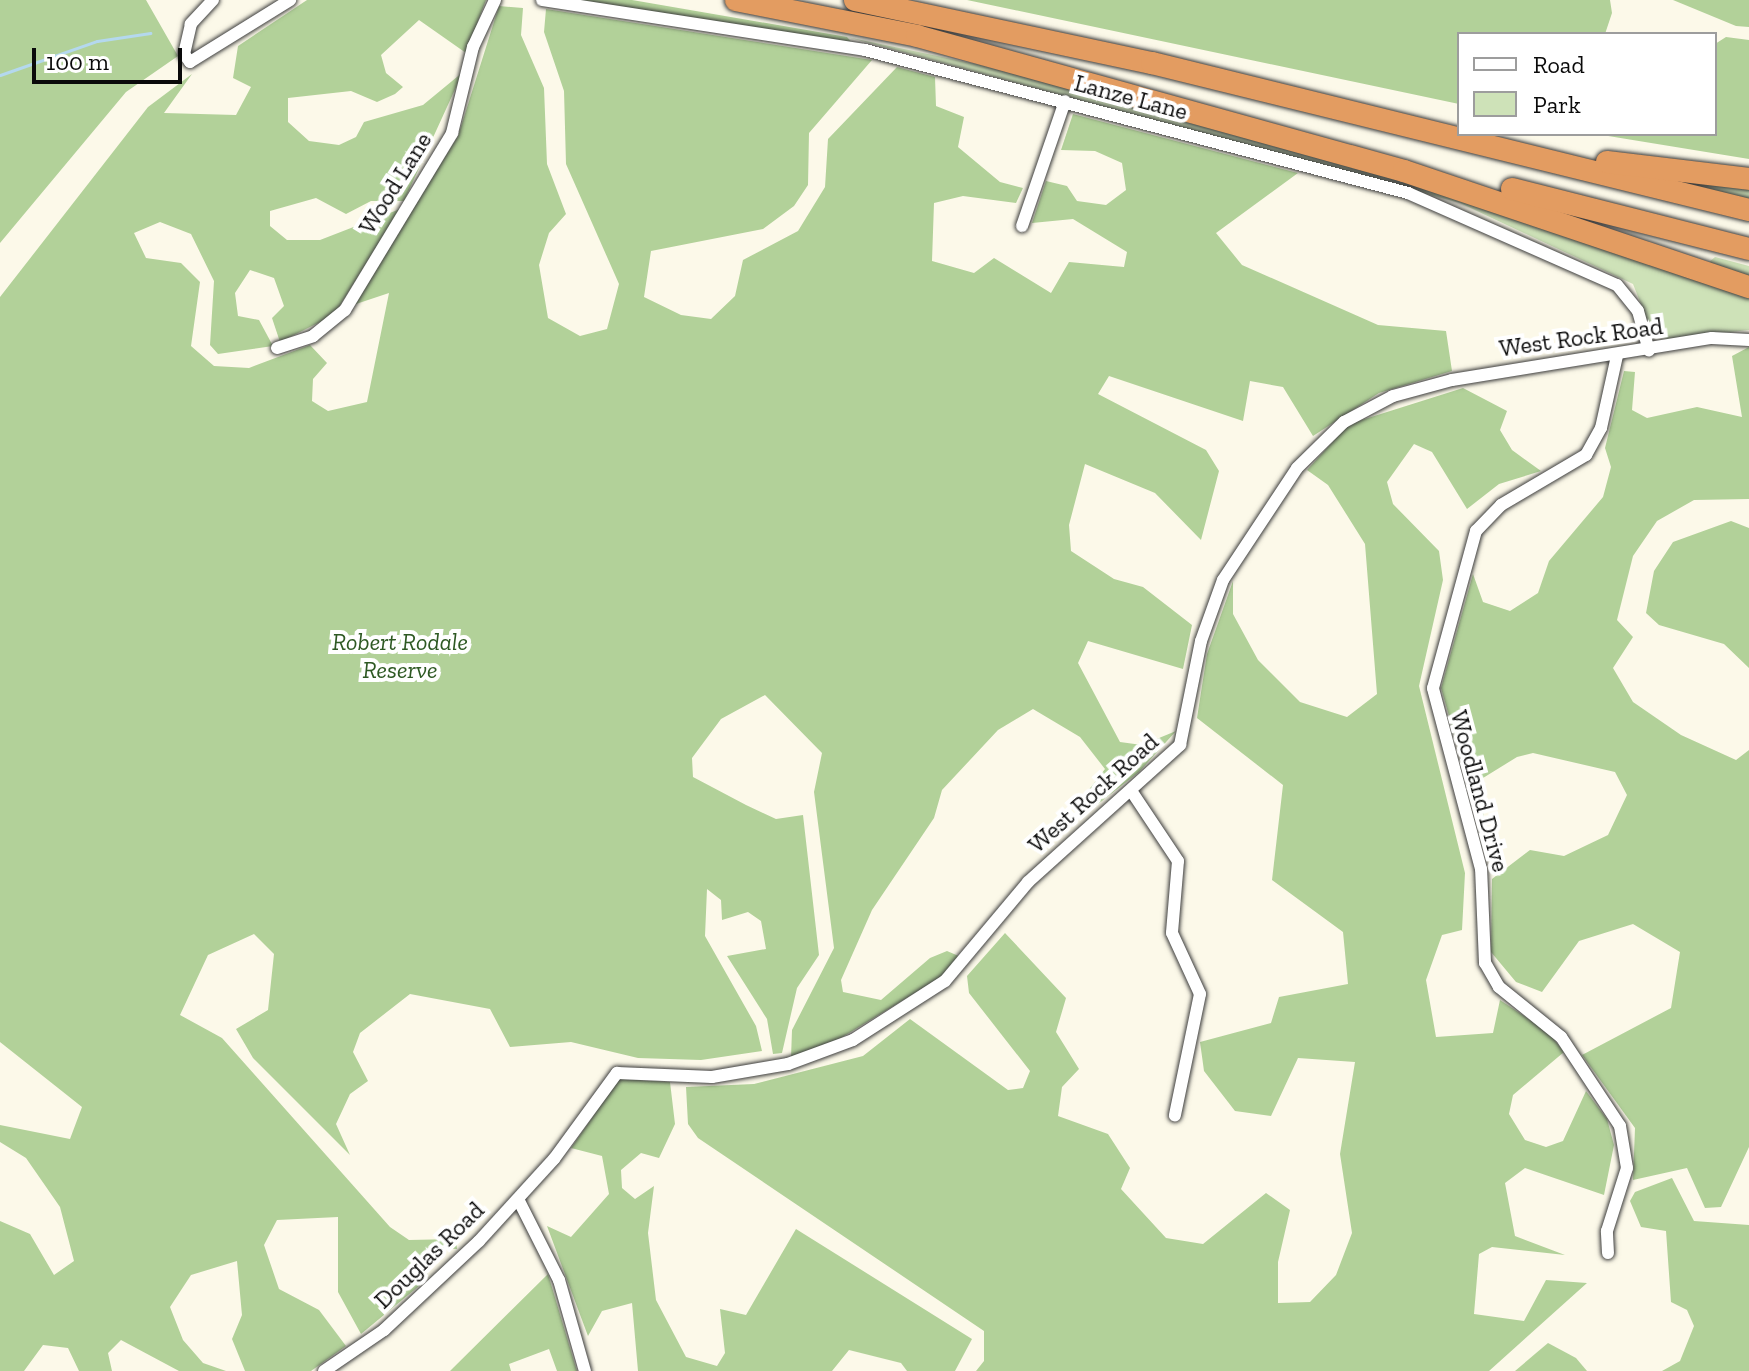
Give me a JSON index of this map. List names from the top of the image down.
{
  "streets": {
    "street": [
      "Lanze Lane",
      "Wood Lane",
      "West Rock Road",
      "Woodland Drive",
      "Douglas Road"
    ]
  },
  "crossings": [
    ["Lanze Lane", "West Rock Road"],
    ["West Rock Road", "Woodland Drive"],
    ["West Rock Road", "Douglas Road"]
  ],
  "parks": ["Robert Rodale Reserve"],
  "legend": ["Road", "Park"],
  "scale_bar": "100 m"
}
